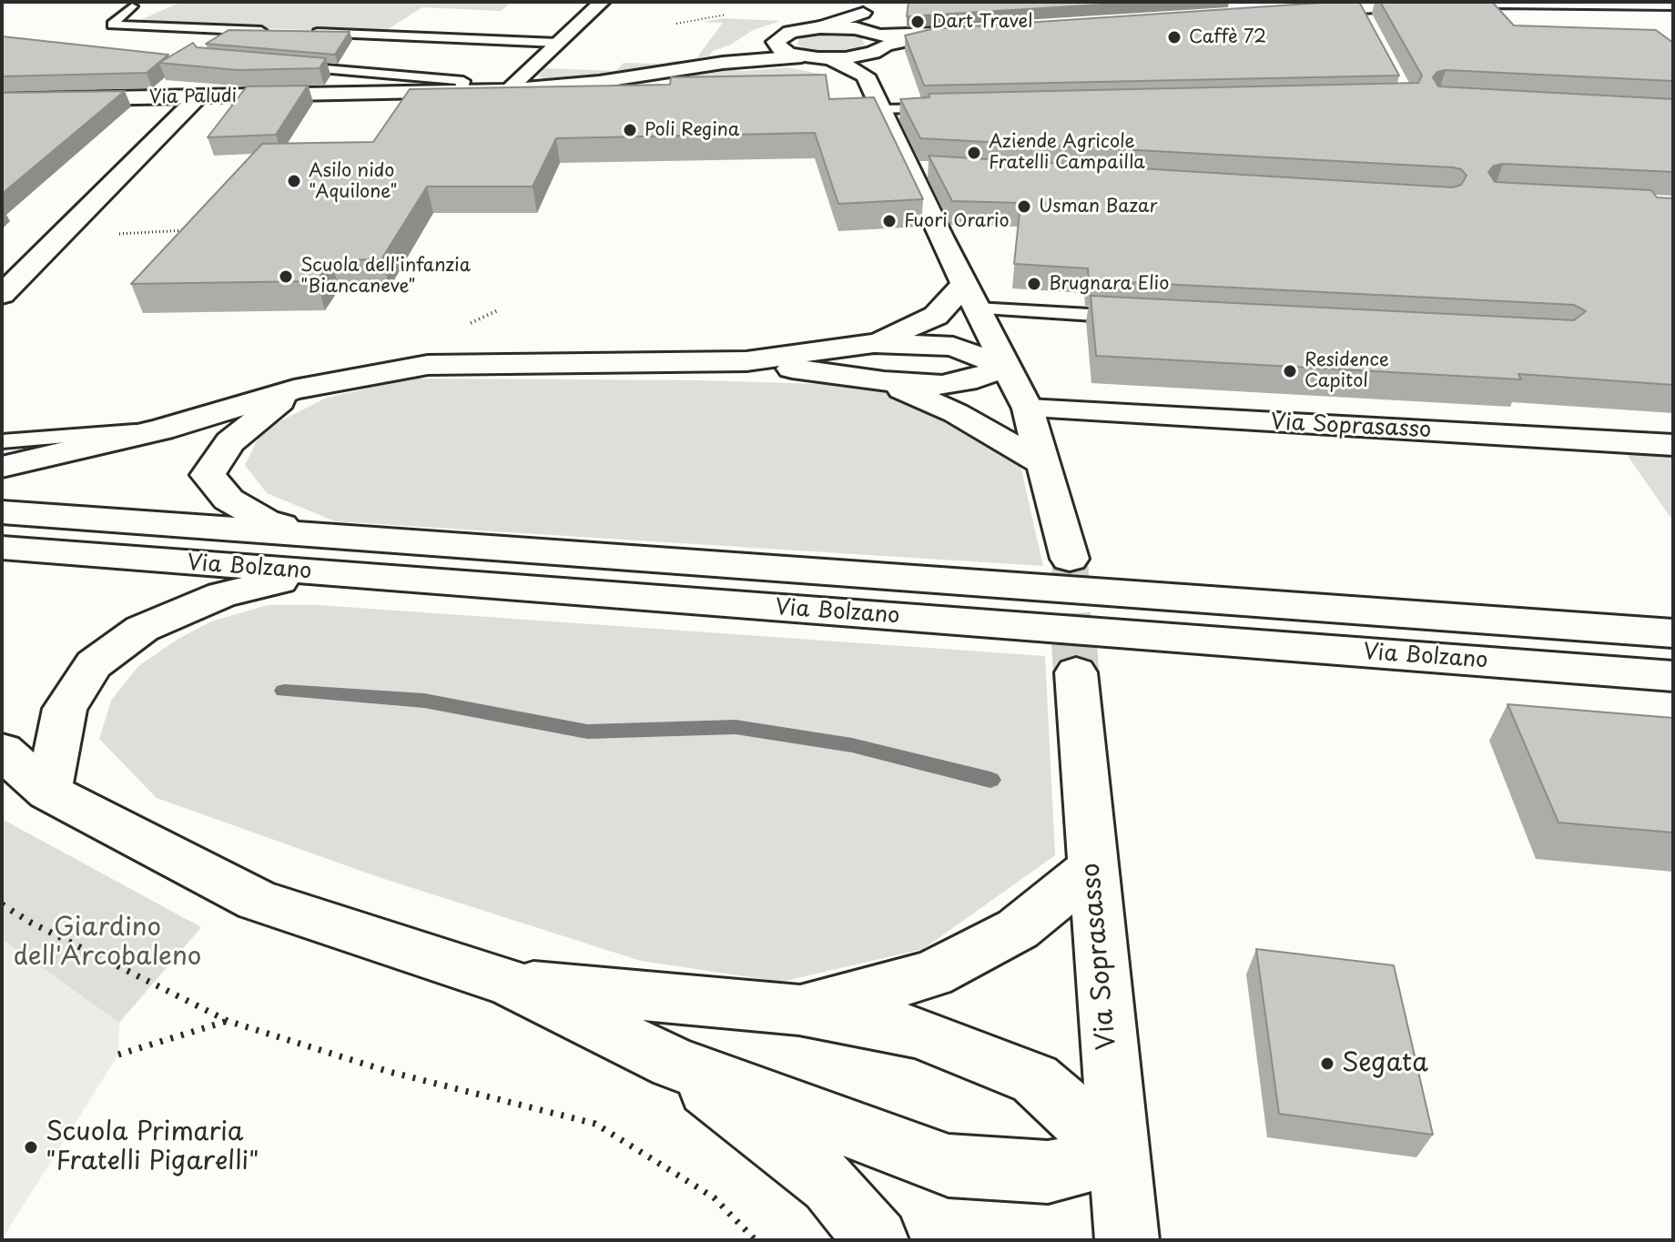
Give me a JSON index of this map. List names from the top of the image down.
{
  "streets": {
    "street": ["Via Paludi", "Via Soprasasso", "Via Bolzano"]
  },
  "parks": ["Giardino dell'Arcobaleno"],
  "places": [
    "Dart Travel",
    "Caffè 72",
    "Poli Regina",
    "Aziende Agricole Fratelli Campailla",
    "Asilo nido \"Aquilone\"",
    "Usman Bazar",
    "Fuori Orario",
    "Scuola dell'infanzia \"Biancaneve\"",
    "Brugnara Elio",
    "Residence Capitol",
    "Segata",
    "Scuola Primaria \"Fratelli Pigarelli\""
  ]
}
